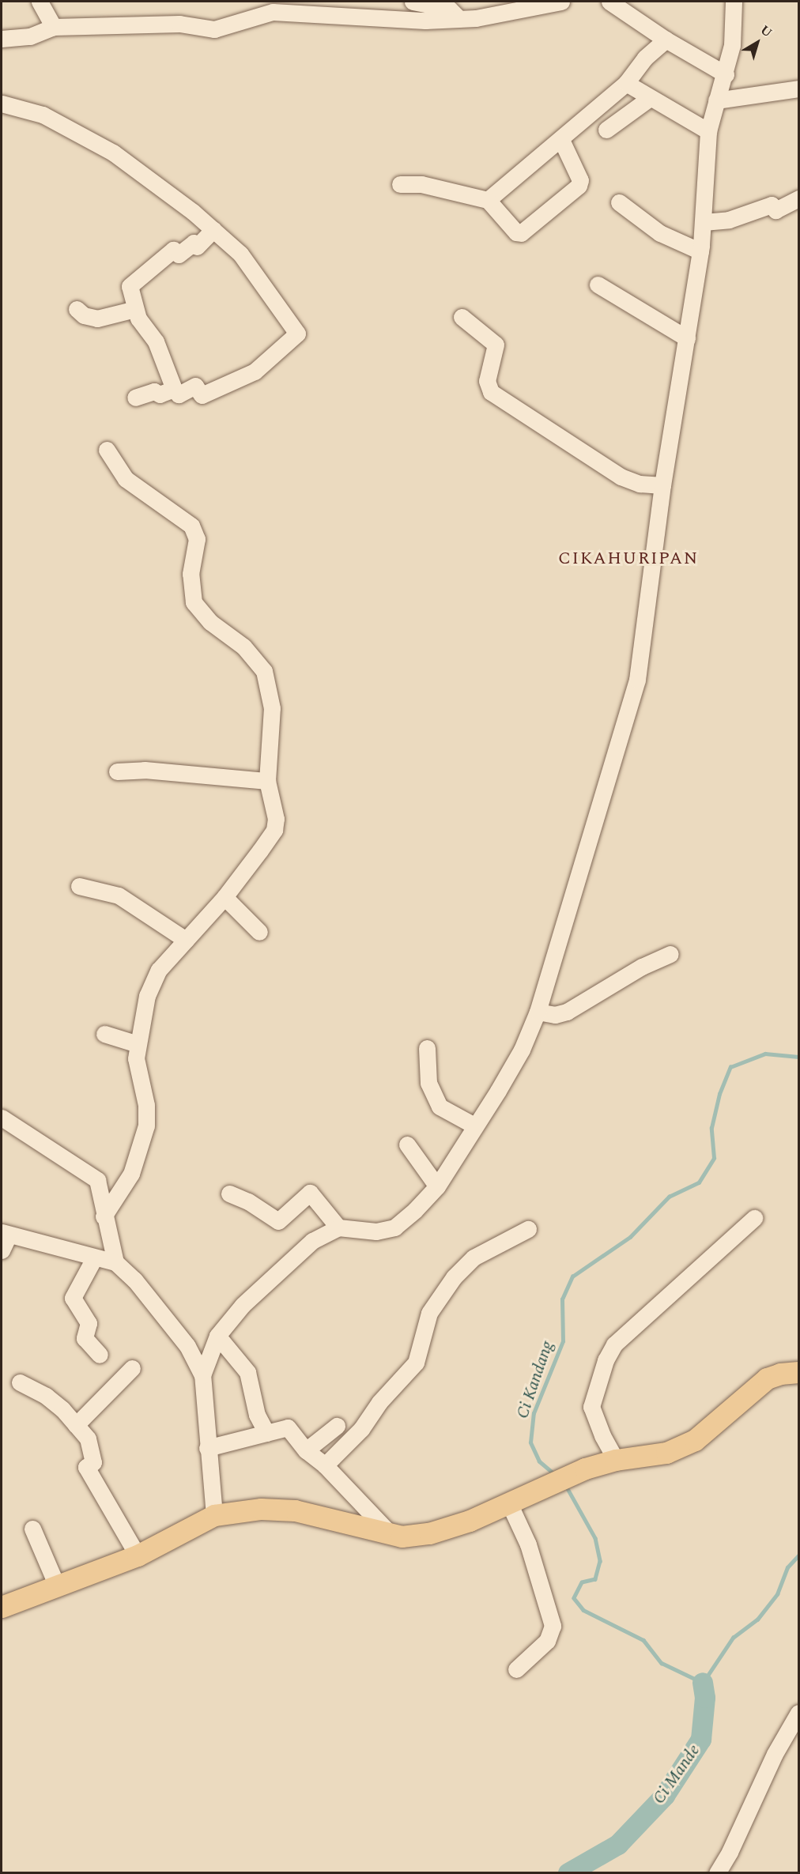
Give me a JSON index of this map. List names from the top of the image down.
{
  "districts": ["CIKAHURIPAN"],
  "water": ["Ci Kandang", "Ci Mande"],
  "north": "top right"
}
